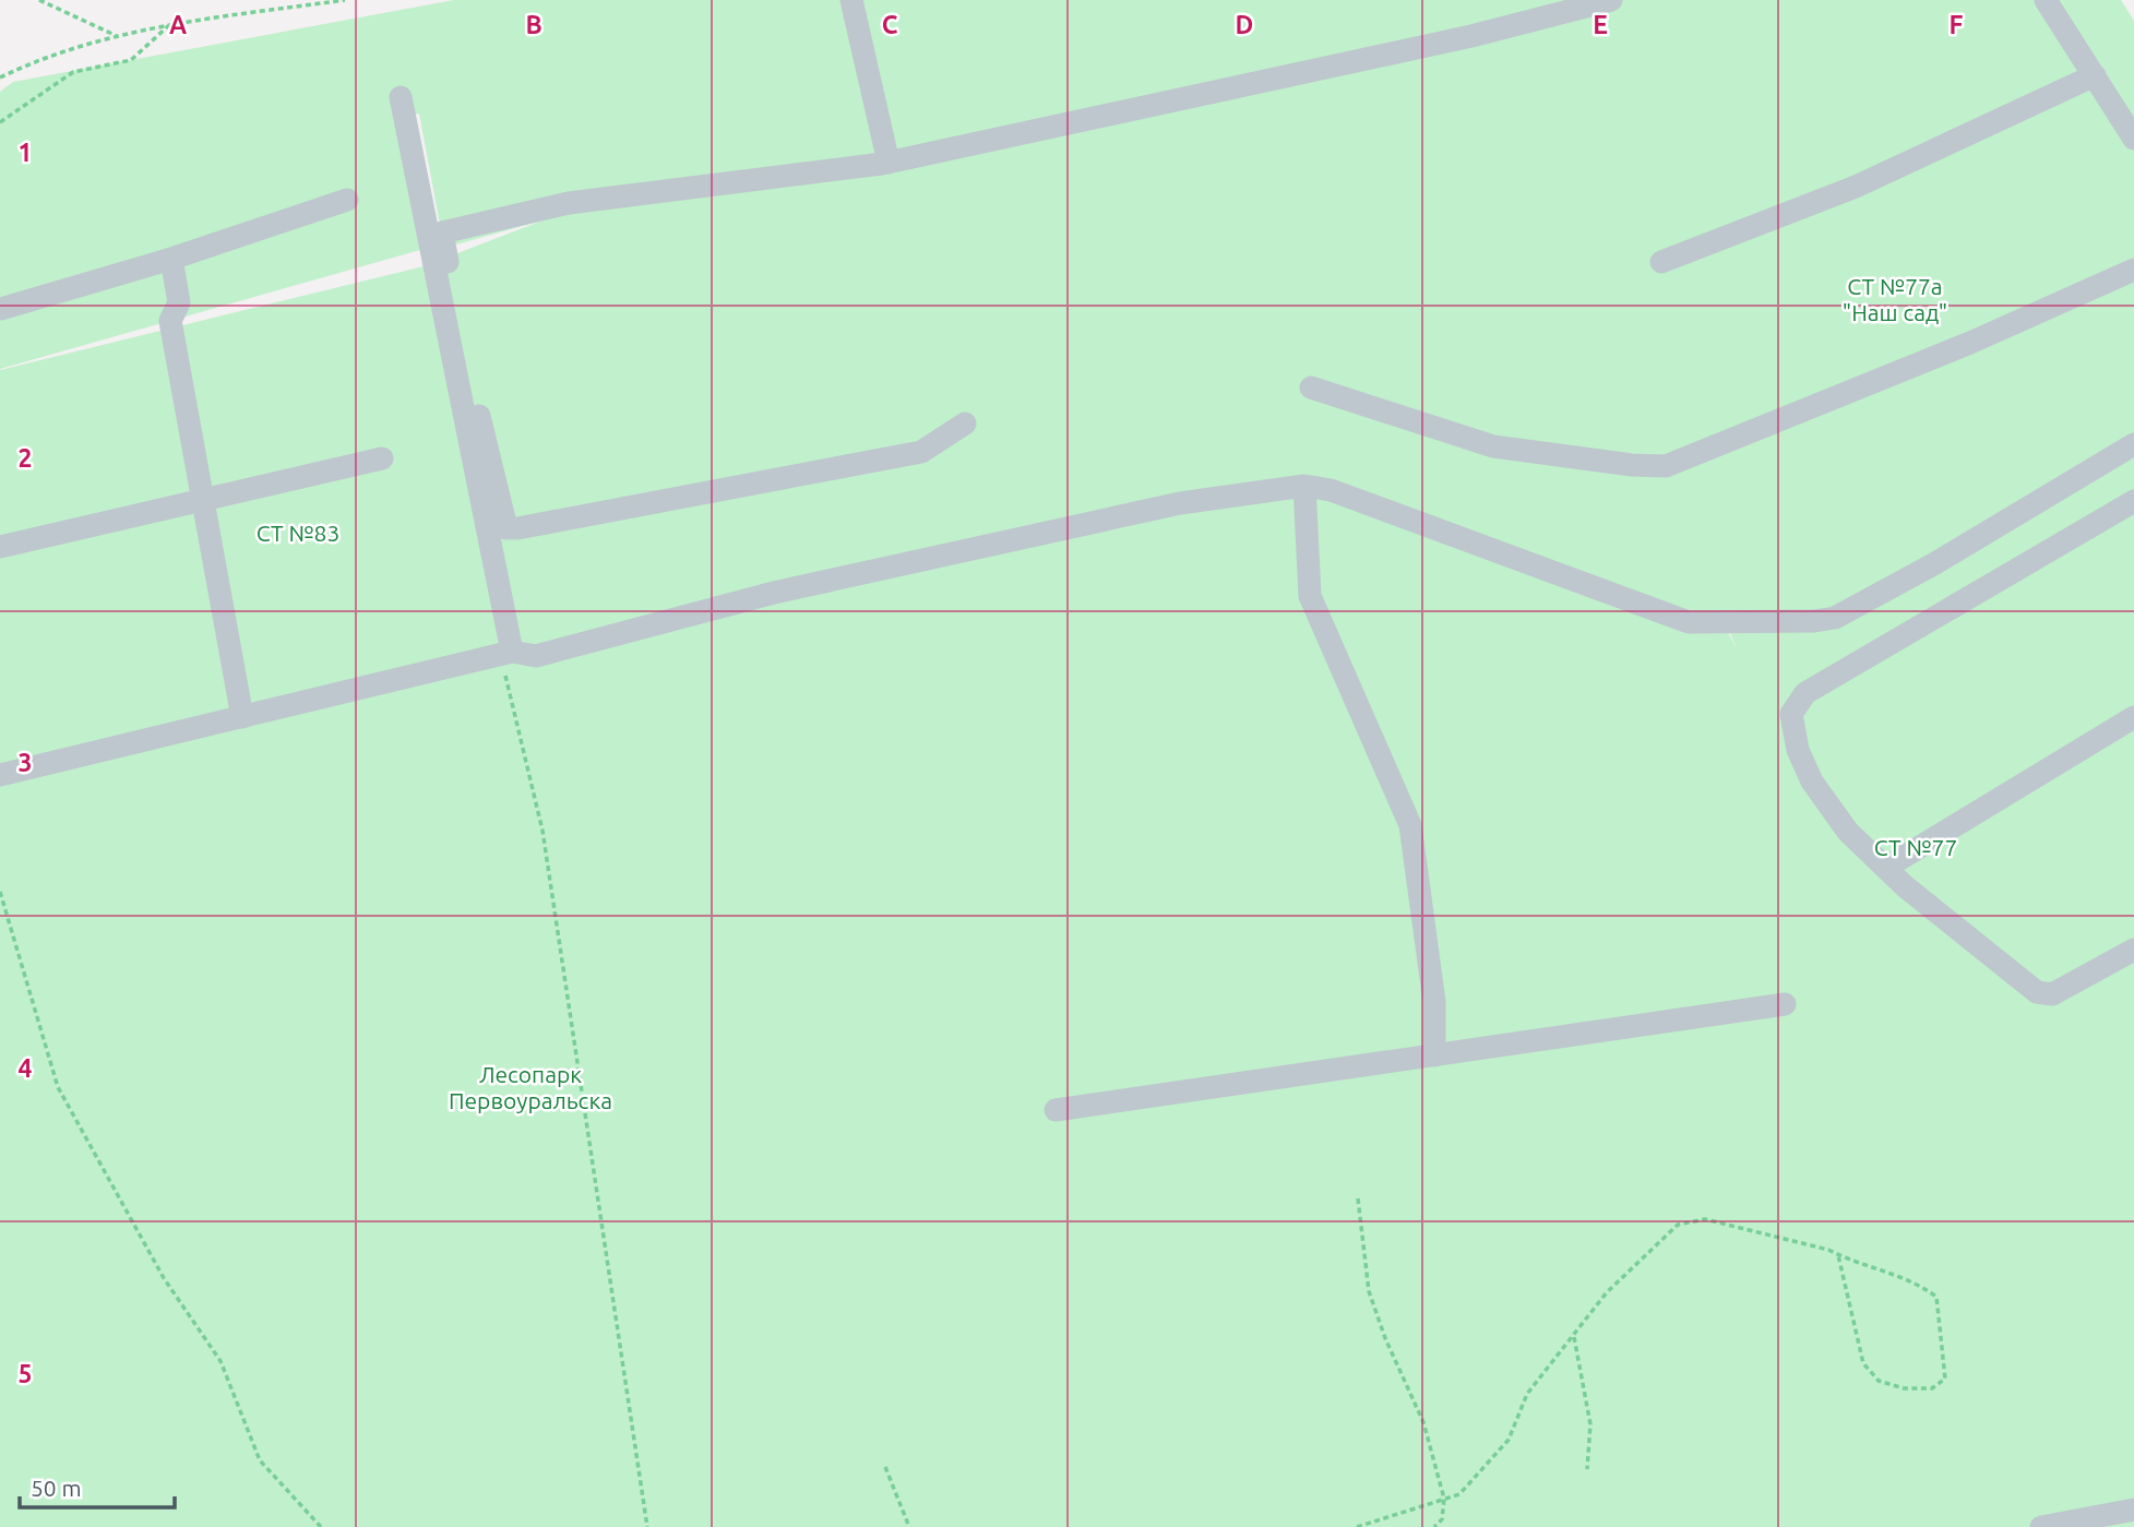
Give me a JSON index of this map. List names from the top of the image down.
{
  "parks": [
    "СТ №77а \"Наш сад\"",
    "СТ №83",
    "СТ №77",
    "Лесопарк Первоуральска"
  ],
  "scale_bar": "50 m",
  "grid": {
    "columns": [
      "A",
      "B",
      "C",
      "D",
      "E",
      "F"
    ],
    "rows": [
      "1",
      "2",
      "3",
      "4",
      "5"
    ]
  }
}
